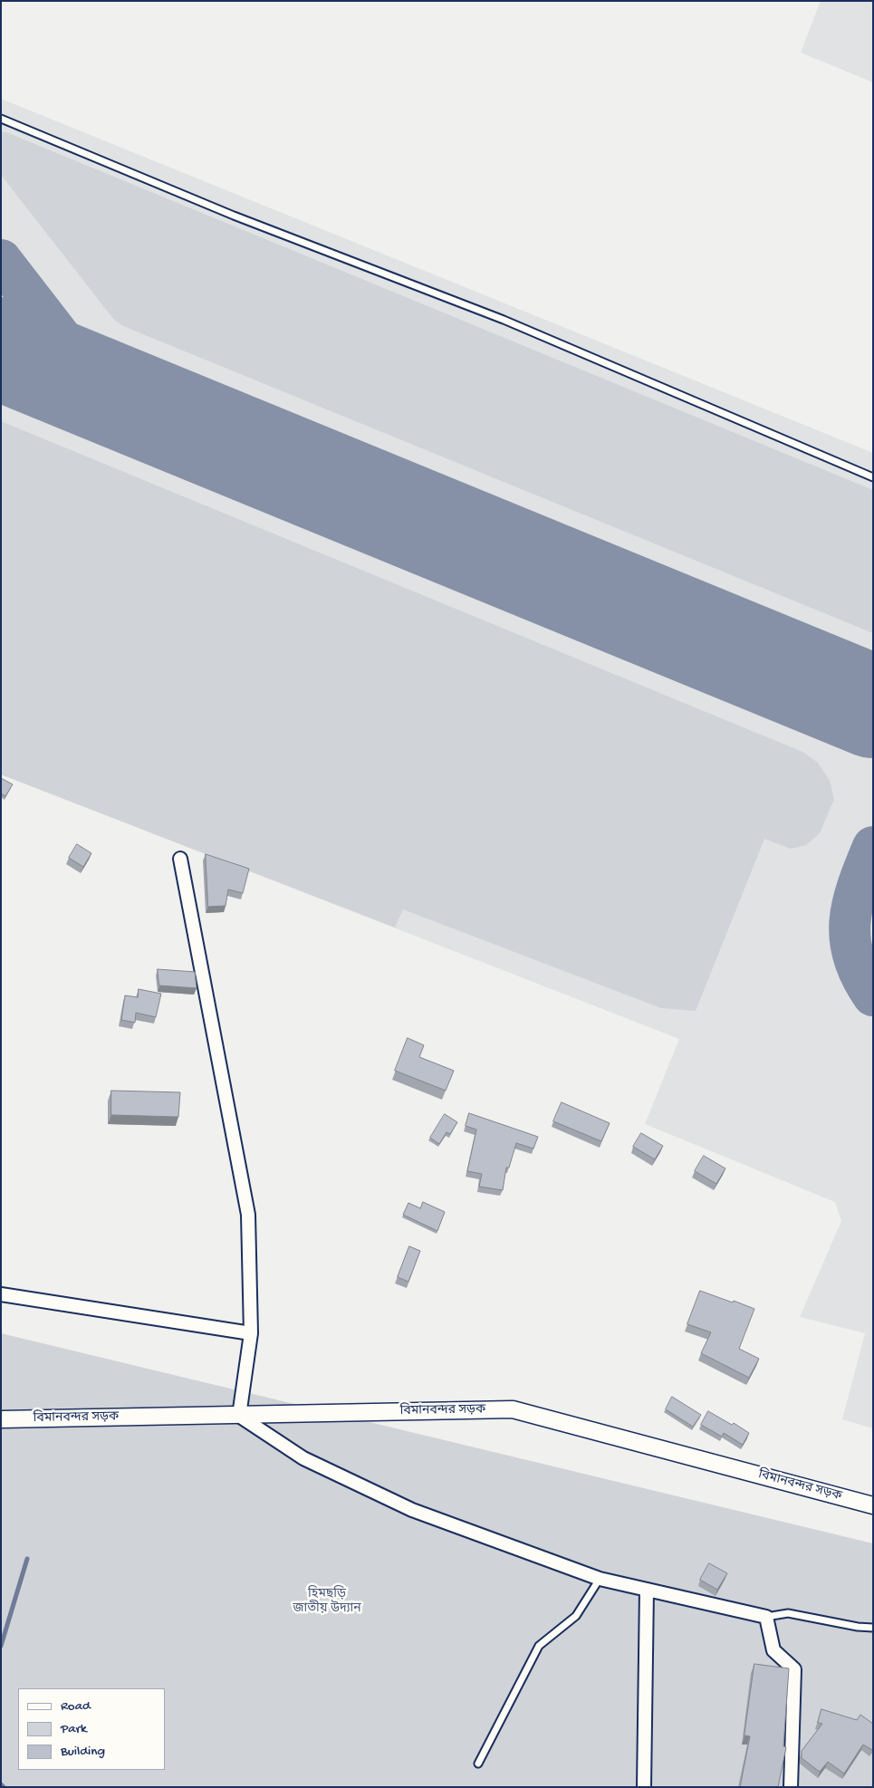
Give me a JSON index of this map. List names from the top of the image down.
{
  "streets": {
    "street": ["বিমানবন্দর সড়ক"]
  },
  "parks": ["হিমছড়ি জাতীয় উদ্যান"],
  "legend": ["Road", "Park", "Building"]
}
